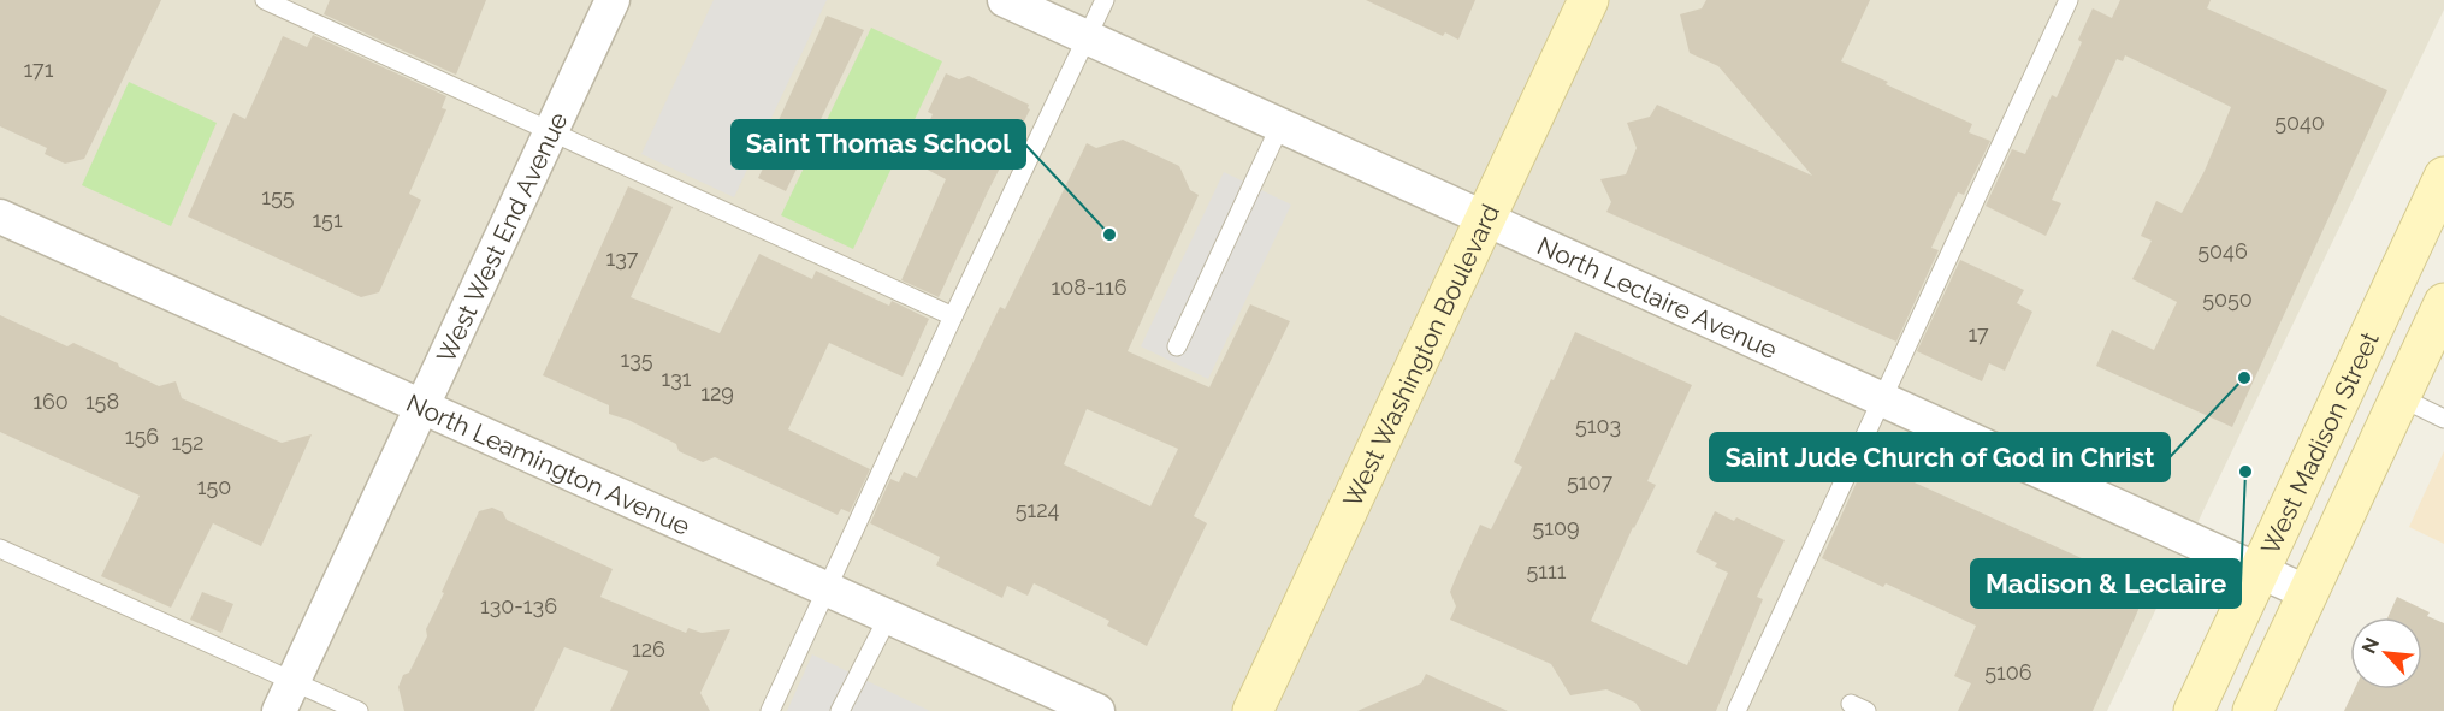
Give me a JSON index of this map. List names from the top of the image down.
{
  "streets": {
    "main road": ["West Washington Boulevard", "West Madison Street"],
    "street": ["West West End Avenue", "North Leclaire Avenue", "North Leamington Avenue"]
  },
  "crossings": [
    ["West West End Avenue", "North Leamington Avenue"],
    ["North Leclaire Avenue", "West Washington Boulevard"],
    ["North Leclaire Avenue", "West Madison Street"]
  ],
  "places": ["Saint Thomas School", "Saint Jude Church of God in Christ", "Madison & Leclaire"],
  "house_numbers": [
    "171",
    "5040",
    "155",
    "151",
    "5046",
    "137",
    "108-116",
    "5050",
    "17",
    "135",
    "131",
    "129",
    "160",
    "158",
    "5103",
    "156",
    "152",
    "5107",
    "150",
    "5124",
    "5109",
    "5111",
    "130-136",
    "126",
    "5106"
  ],
  "north": "top left"
}
